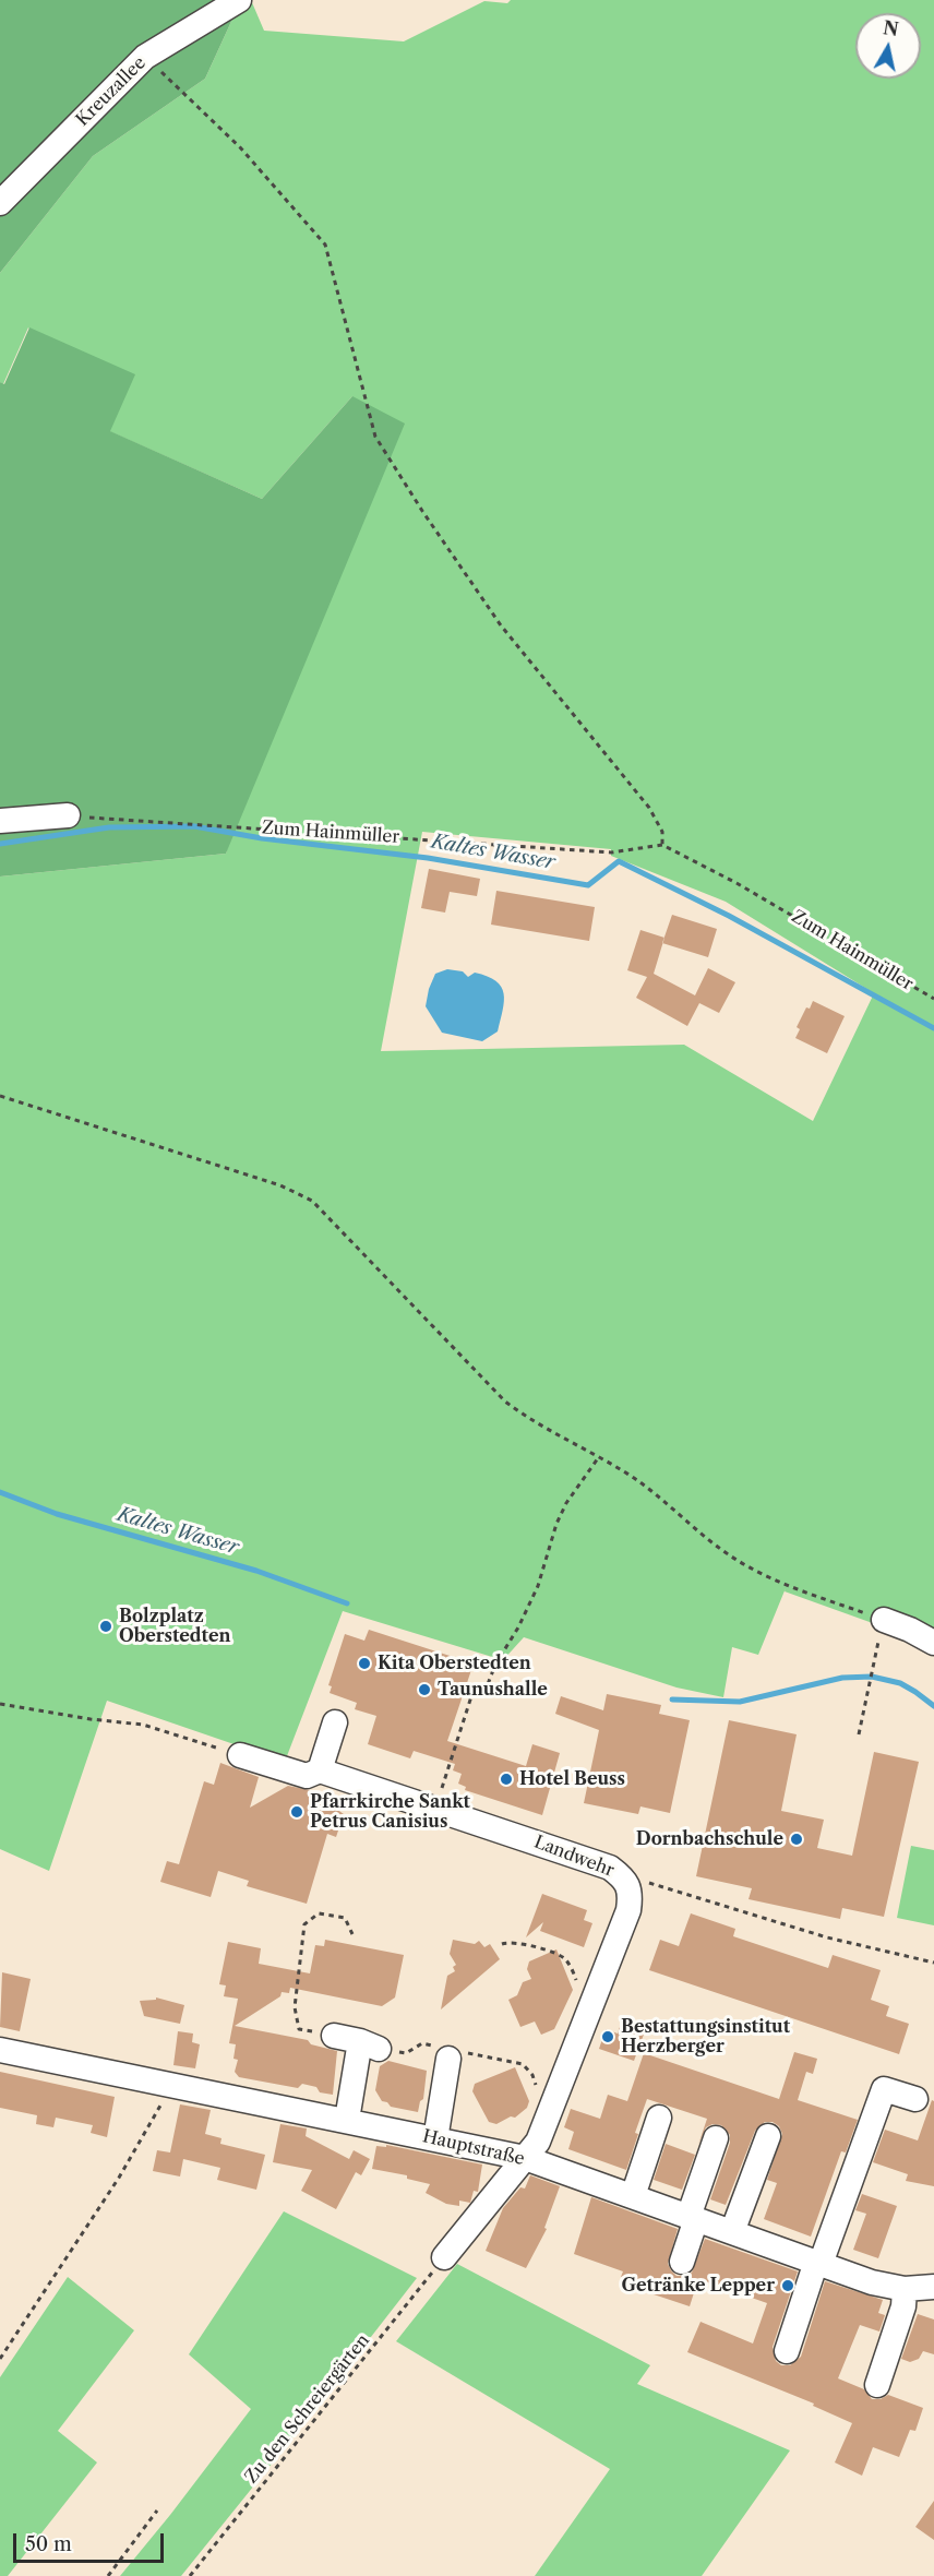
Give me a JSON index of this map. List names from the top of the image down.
{
  "streets": {
    "street": ["Kreuzallee", "Landwehr", "Hauptstraße"],
    "path": ["Zum Hainmüller", "Zu den Schreiergärten"]
  },
  "crossings": [
    ["Landwehr", "Hauptstraße"],
    ["Landwehr", "Zu den Schreiergärten"]
  ],
  "water": ["Kaltes Wasser"],
  "places": [
    "Bolzplatz Oberstedten",
    "Kita Oberstedten",
    "Taunushalle",
    "Hotel Beuss",
    "Pfarrkirche Sankt Petrus Canisius",
    "Dornbachschule",
    "Bestattungsinstitut Herzberger",
    "Getränke Lepper"
  ],
  "scale_bar": "50 m",
  "north": "top"
}
